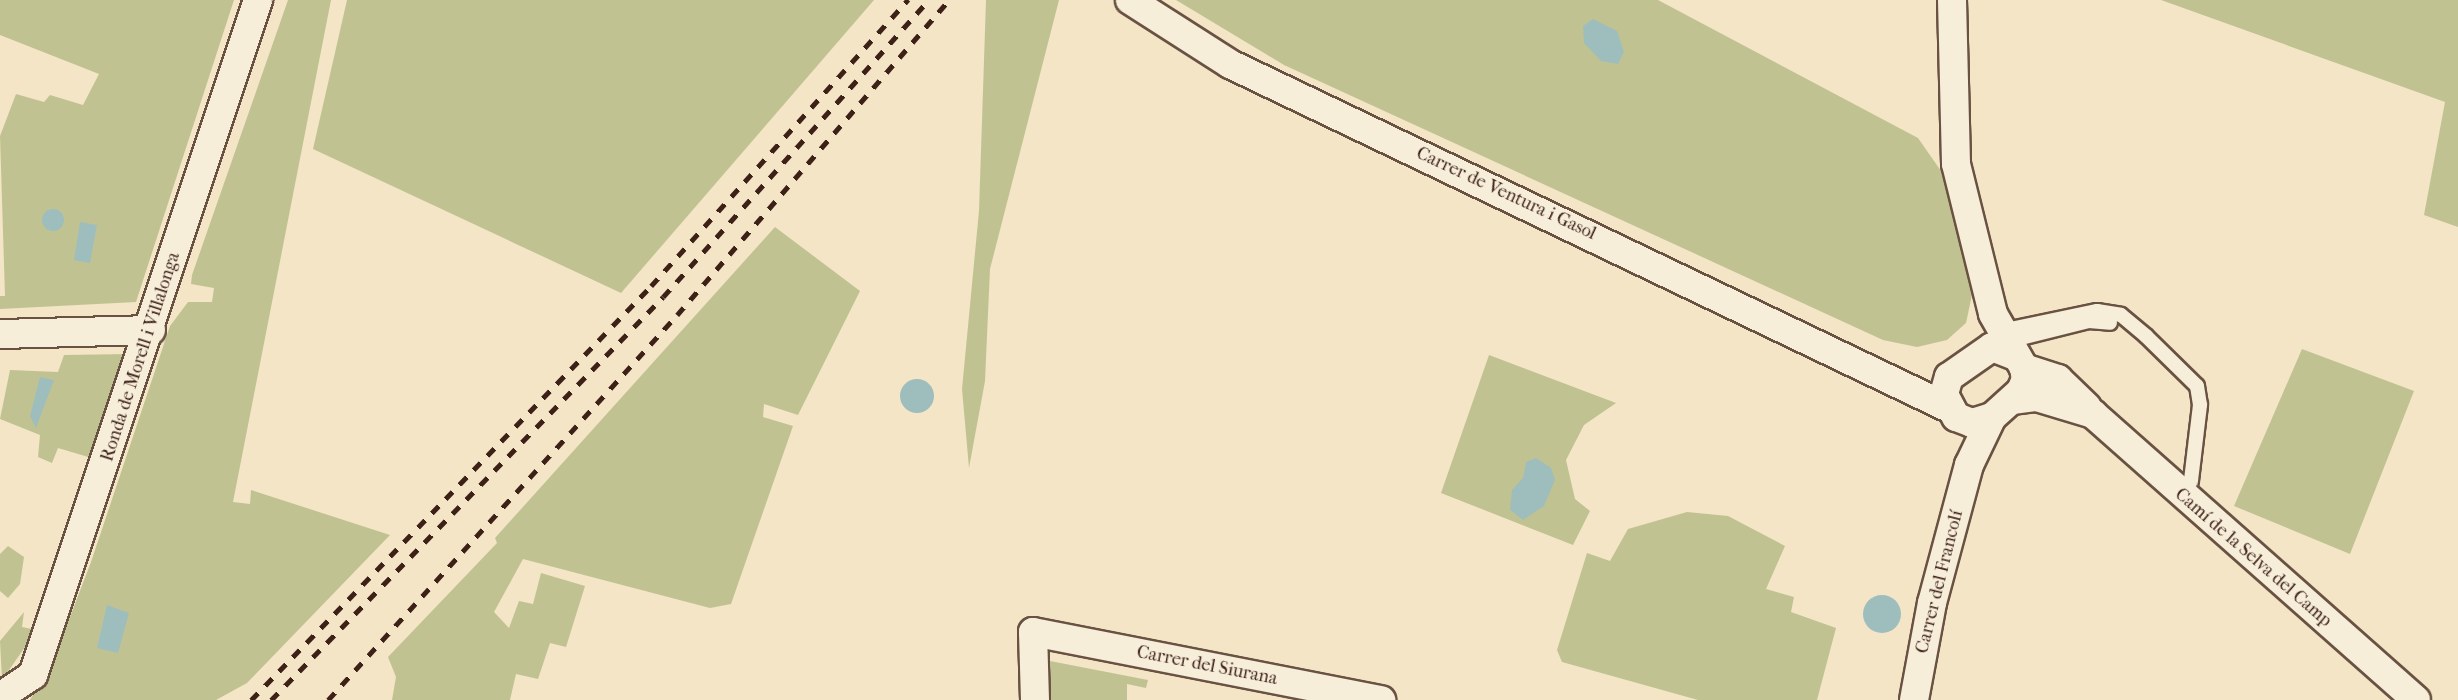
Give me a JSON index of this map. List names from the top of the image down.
{
  "streets": {
    "street": [
      "Carrer de Ventura i Gasol",
      "Ronda de Morell i Villalonga",
      "Camí de la Selva del Camp",
      "Carrer del Francolí",
      "Carrer del Siurana"
    ]
  },
  "crossings": [
    ["Carrer de Ventura i Gasol", "Camí de la Selva del Camp"],
    ["Carrer de Ventura i Gasol", "Carrer del Francolí"],
    ["Camí de la Selva del Camp", "Carrer del Francolí"]
  ]
}
